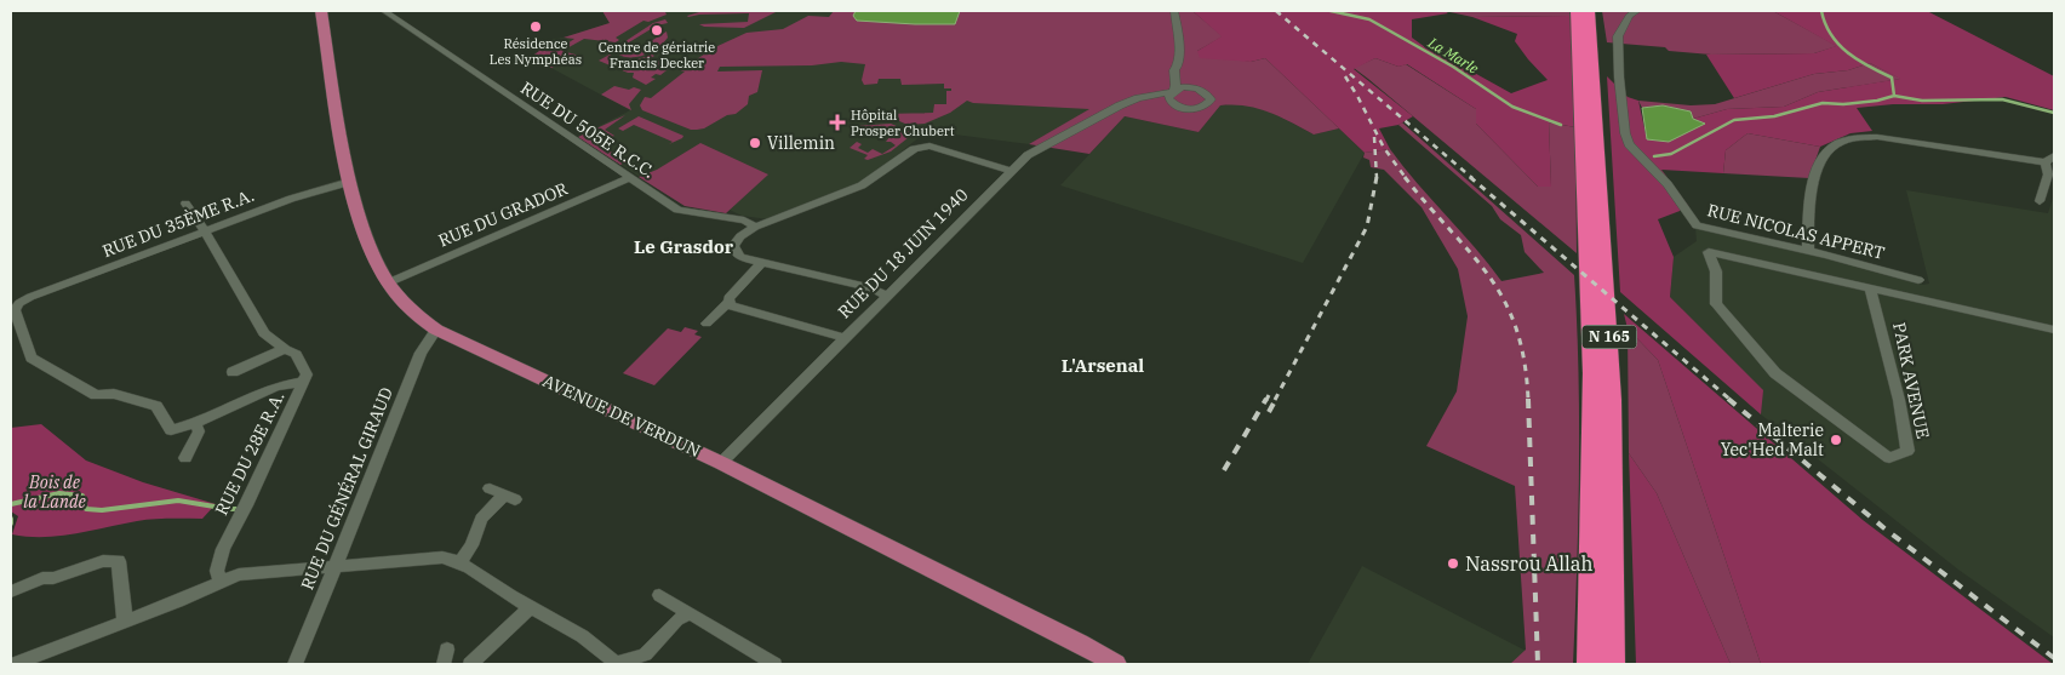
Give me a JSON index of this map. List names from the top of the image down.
{
  "streets": {
    "highway": ["N 165"],
    "main road": ["AVENUE DE VERDUN"],
    "street": [
      "RUE DU 505E R.C.C.",
      "RUE DU GRADOR",
      "RUE DU 35ÈME R.A.",
      "RUE NICOLAS APPERT",
      "RUE DU 18 JUIN 1940",
      "PARK AVENUE",
      "RUE DU 28E R.A.",
      "RUE DU GÉNÉRAL GIRAUD"
    ]
  },
  "crossings": [
    ["RUE DU 505E R.C.C.", "RUE DU GRADOR"],
    ["RUE DU GRADOR", "AVENUE DE VERDUN"],
    ["RUE DU 35ÈME R.A.", "AVENUE DE VERDUN"],
    ["RUE DU 35ÈME R.A.", "RUE DU 28E R.A."],
    ["RUE DU 18 JUIN 1940", "AVENUE DE VERDUN"],
    ["AVENUE DE VERDUN", "RUE DU GÉNÉRAL GIRAUD"]
  ],
  "districts": ["Le Grasdor", "L'Arsenal"],
  "water": ["La Marle"],
  "parks": ["Bois de la Lande"],
  "places": {
    "other": [
      "Résidence Les Nymphéas",
      "Centre de gériatrie Francis Decker",
      "Villemin",
      "Malterie Yec'Hed Malt",
      "Nassrou Allah"
    ],
    "health": ["Hôpital Prosper Chubert"]
  }
}
